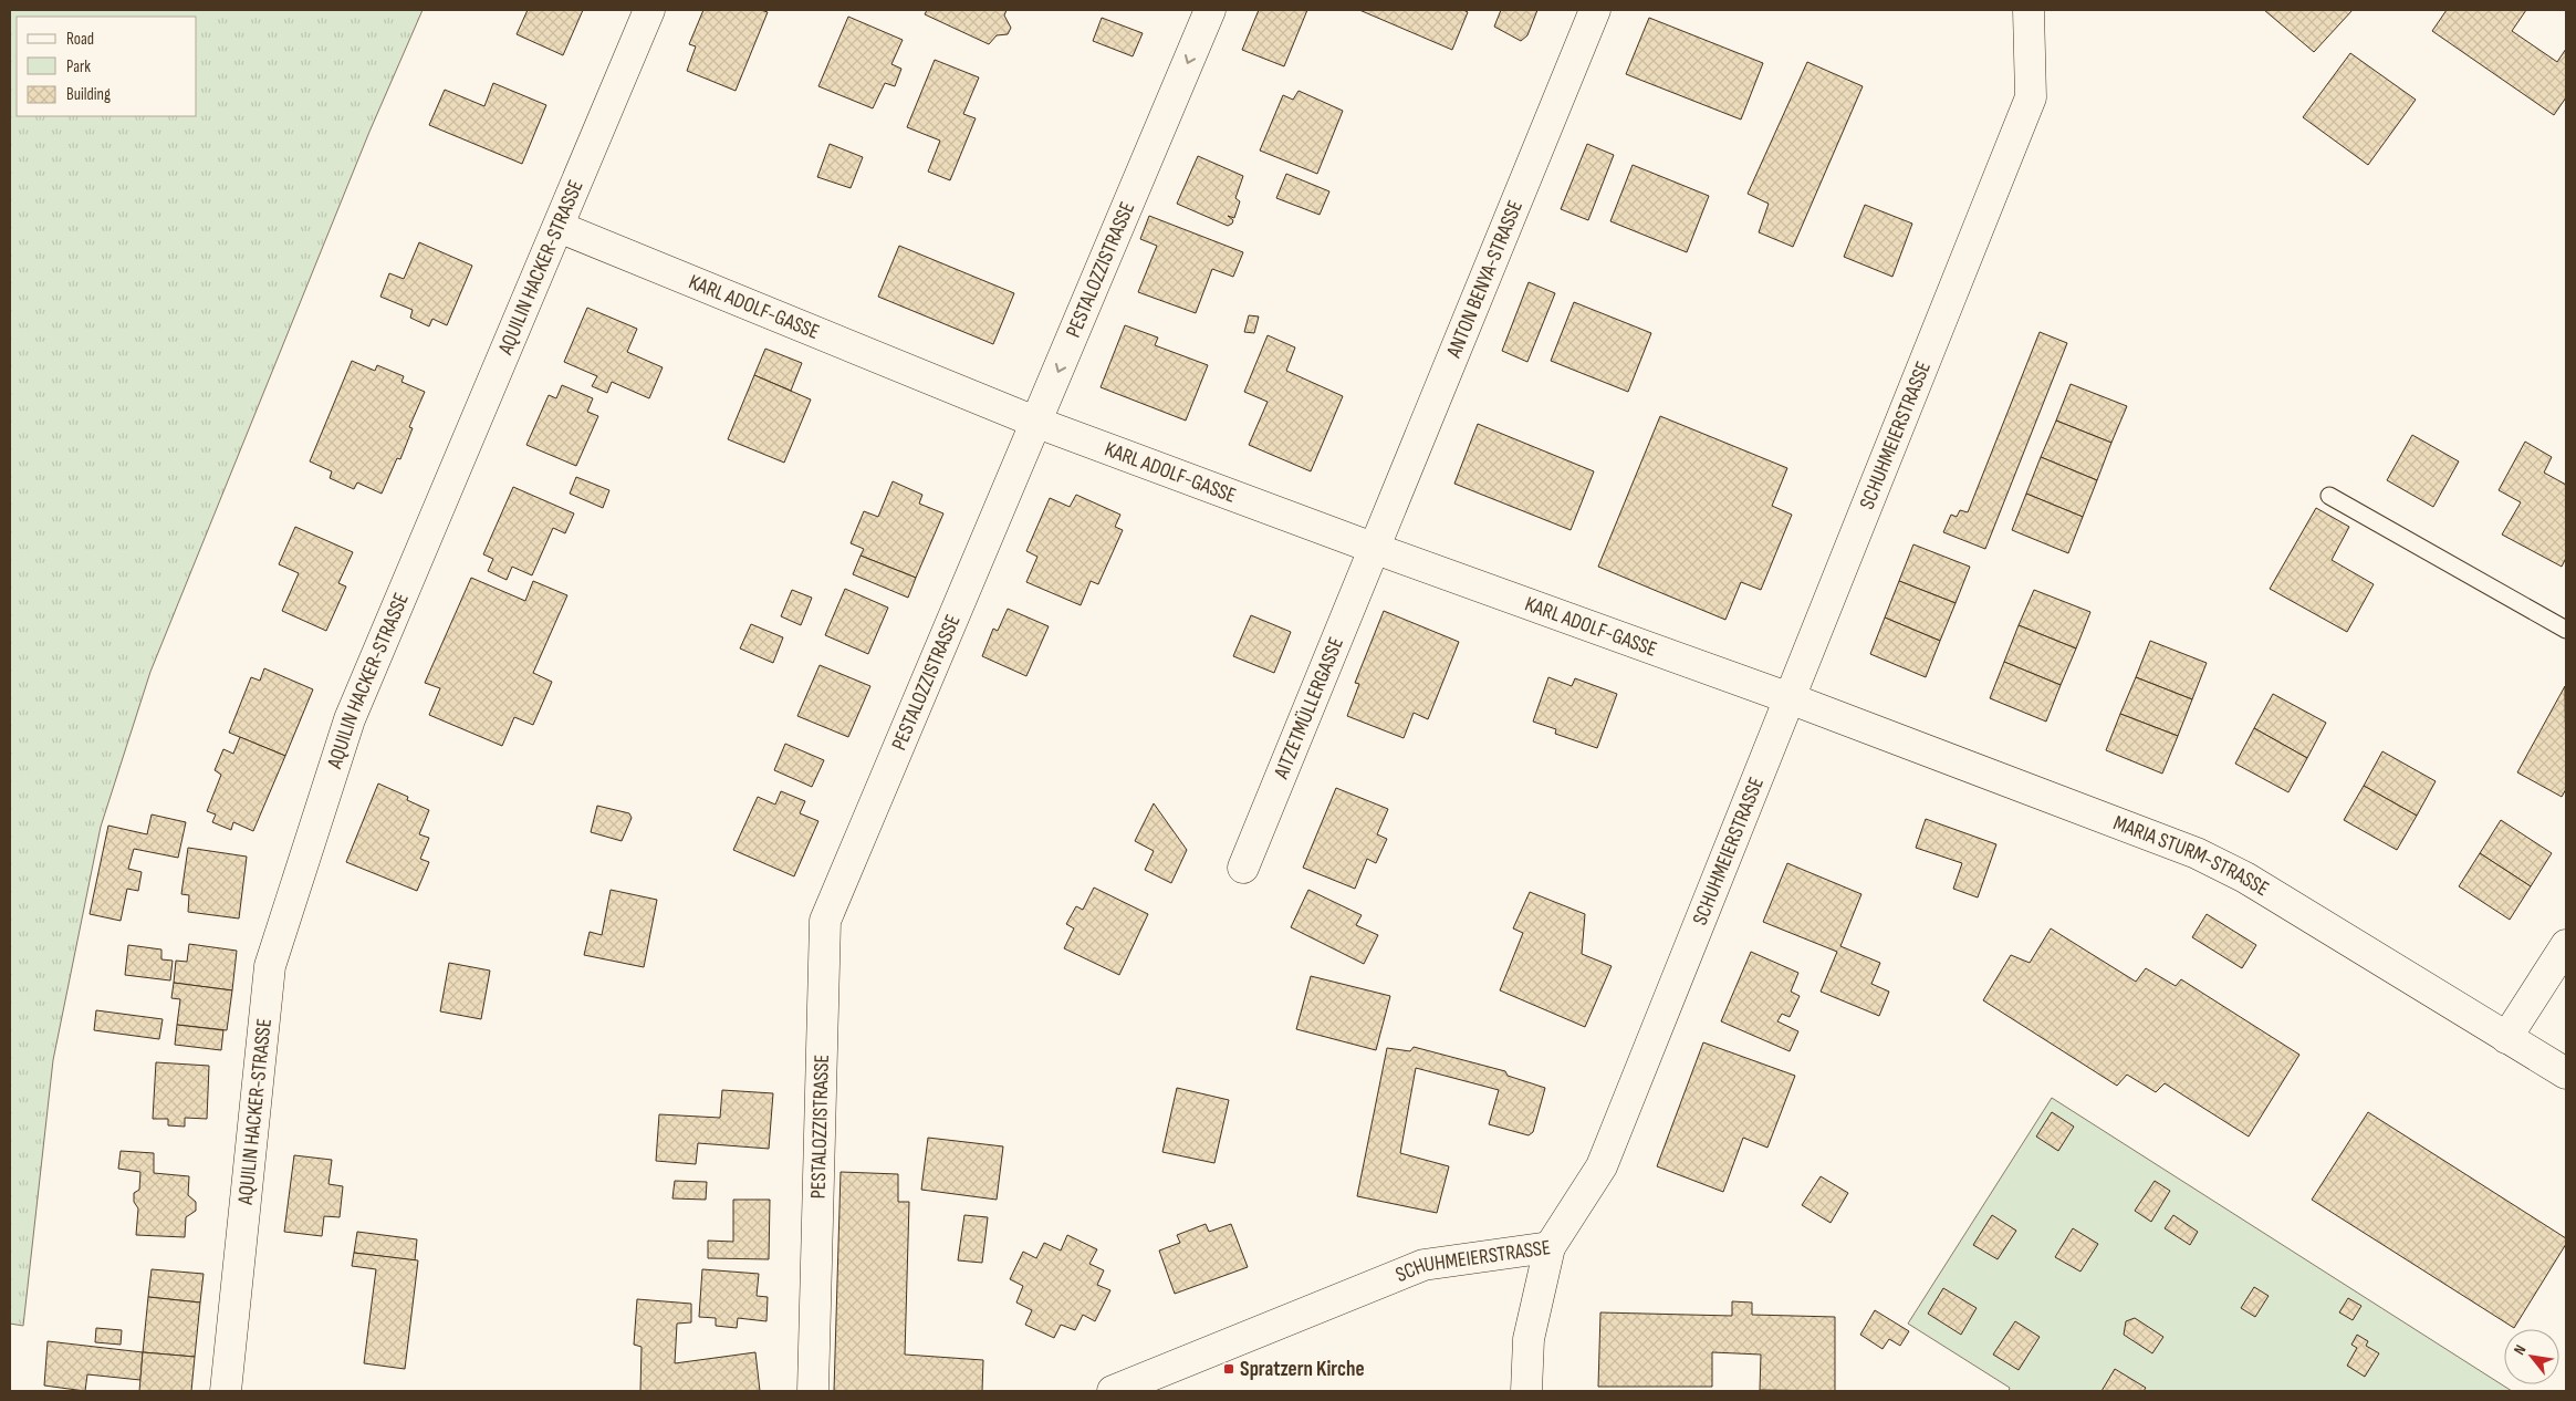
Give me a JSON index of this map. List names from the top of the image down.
{
  "streets": {
    "street": [
      "AQUILIN HACKER-STRASSE",
      "PESTALOZZISTRASSE",
      "ANTON BENYA-STRASSE",
      "KARL ADOLF-GASSE",
      "SCHUHMEIERSTRASSE",
      "AITZETMÜLLERGASSE",
      "MARIA STURM-STRASSE"
    ]
  },
  "crossings": [
    ["AQUILIN HACKER-STRASSE", "KARL ADOLF-GASSE"],
    ["PESTALOZZISTRASSE", "KARL ADOLF-GASSE"],
    ["ANTON BENYA-STRASSE", "KARL ADOLF-GASSE"],
    ["ANTON BENYA-STRASSE", "AITZETMÜLLERGASSE"],
    ["KARL ADOLF-GASSE", "SCHUHMEIERSTRASSE"],
    ["KARL ADOLF-GASSE", "AITZETMÜLLERGASSE"],
    ["KARL ADOLF-GASSE", "MARIA STURM-STRASSE"],
    ["SCHUHMEIERSTRASSE", "MARIA STURM-STRASSE"]
  ],
  "places": {
    "transit": ["Spratzern Kirche"]
  },
  "legend": ["Road", "Park", "Building"],
  "north": "top left"
}
